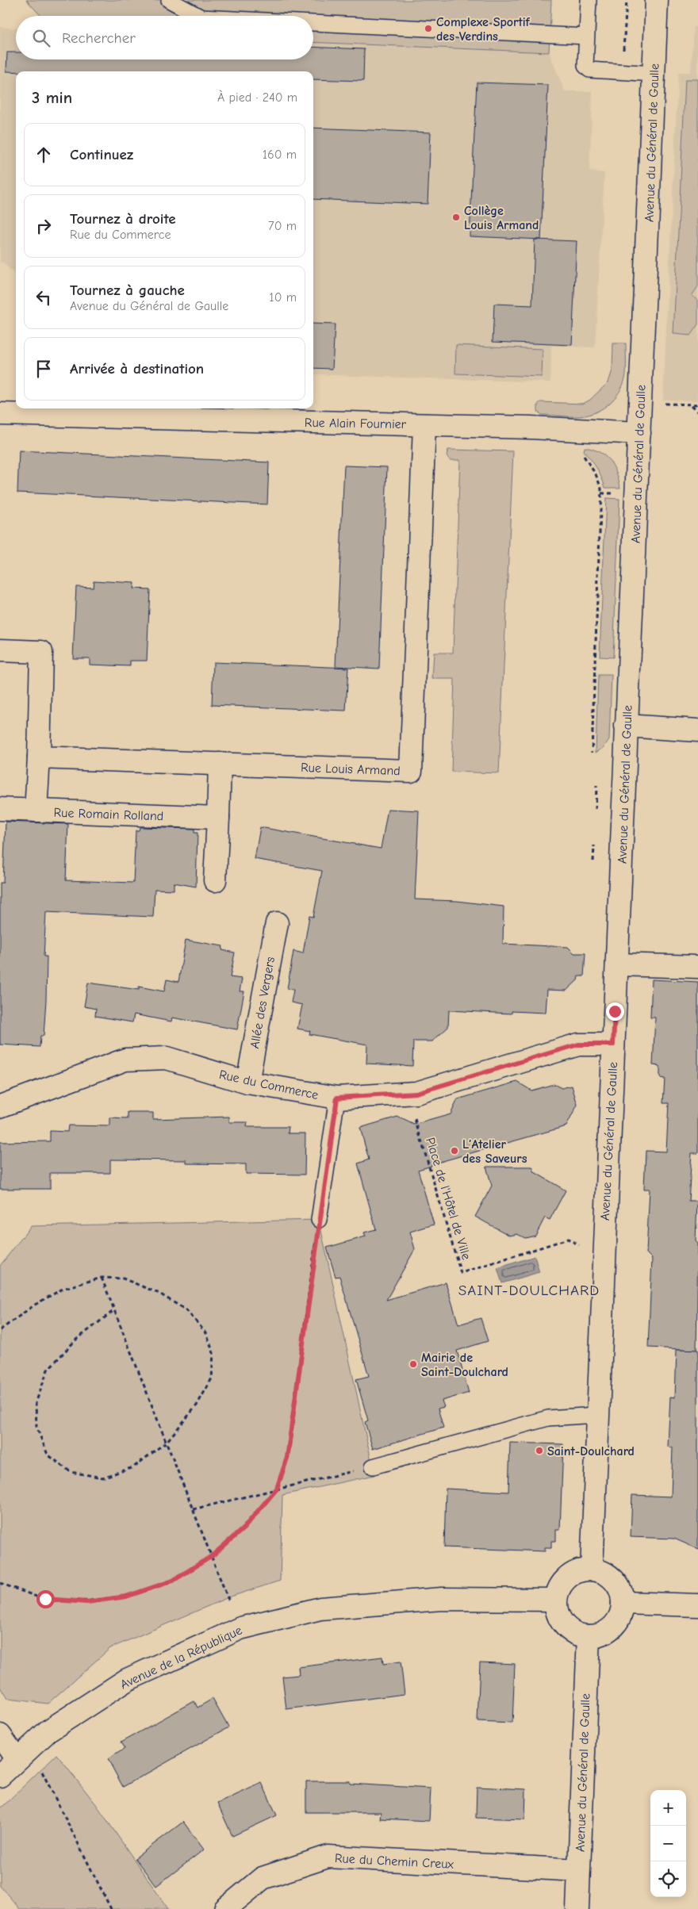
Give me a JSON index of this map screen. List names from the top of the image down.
{
  "streets": {
    "street": [
      "Avenue du Général de Gaulle",
      "Rue Alain Fournier",
      "Rue Louis Armand",
      "Rue Romain Rolland",
      "Allée des Vergers",
      "Rue du Commerce",
      "Avenue de la République",
      "Rue du Chemin Creux"
    ],
    "path": ["Place de l'Hôtel de Ville"]
  },
  "crossings": [
    ["Avenue du Général de Gaulle", "Rue Alain Fournier"],
    ["Avenue du Général de Gaulle", "Rue du Commerce"],
    ["Avenue du Général de Gaulle", "Avenue de la République"],
    ["Avenue du Général de Gaulle", "Rue du Chemin Creux"],
    ["Rue Alain Fournier", "Rue Louis Armand"],
    ["Allée des Vergers", "Rue du Commerce"],
    ["Rue du Commerce", "Place de l'Hôtel de Ville"]
  ],
  "districts": ["SAINT-DOULCHARD"],
  "places": [
    "Complexe Sportif des Verdins",
    "Collège Louis Armand",
    "L’Atelier des Saveurs",
    "Mairie de Saint-Doulchard",
    "Saint-Doulchard"
  ],
  "page": {
    "search": "Rechercher",
    "heading": ["3 min", "À pied · 240 m"],
    "list": [
      ["Continuez", "160 m"],
      ["Tournez à droite", "Rue du Commerce", "70 m"],
      ["Tournez à gauche", "Avenue du Général de Gaulle", "10 m"],
      "Arrivée à destination"
    ],
    "map_buttons": ["+", "−"]
  }
}
